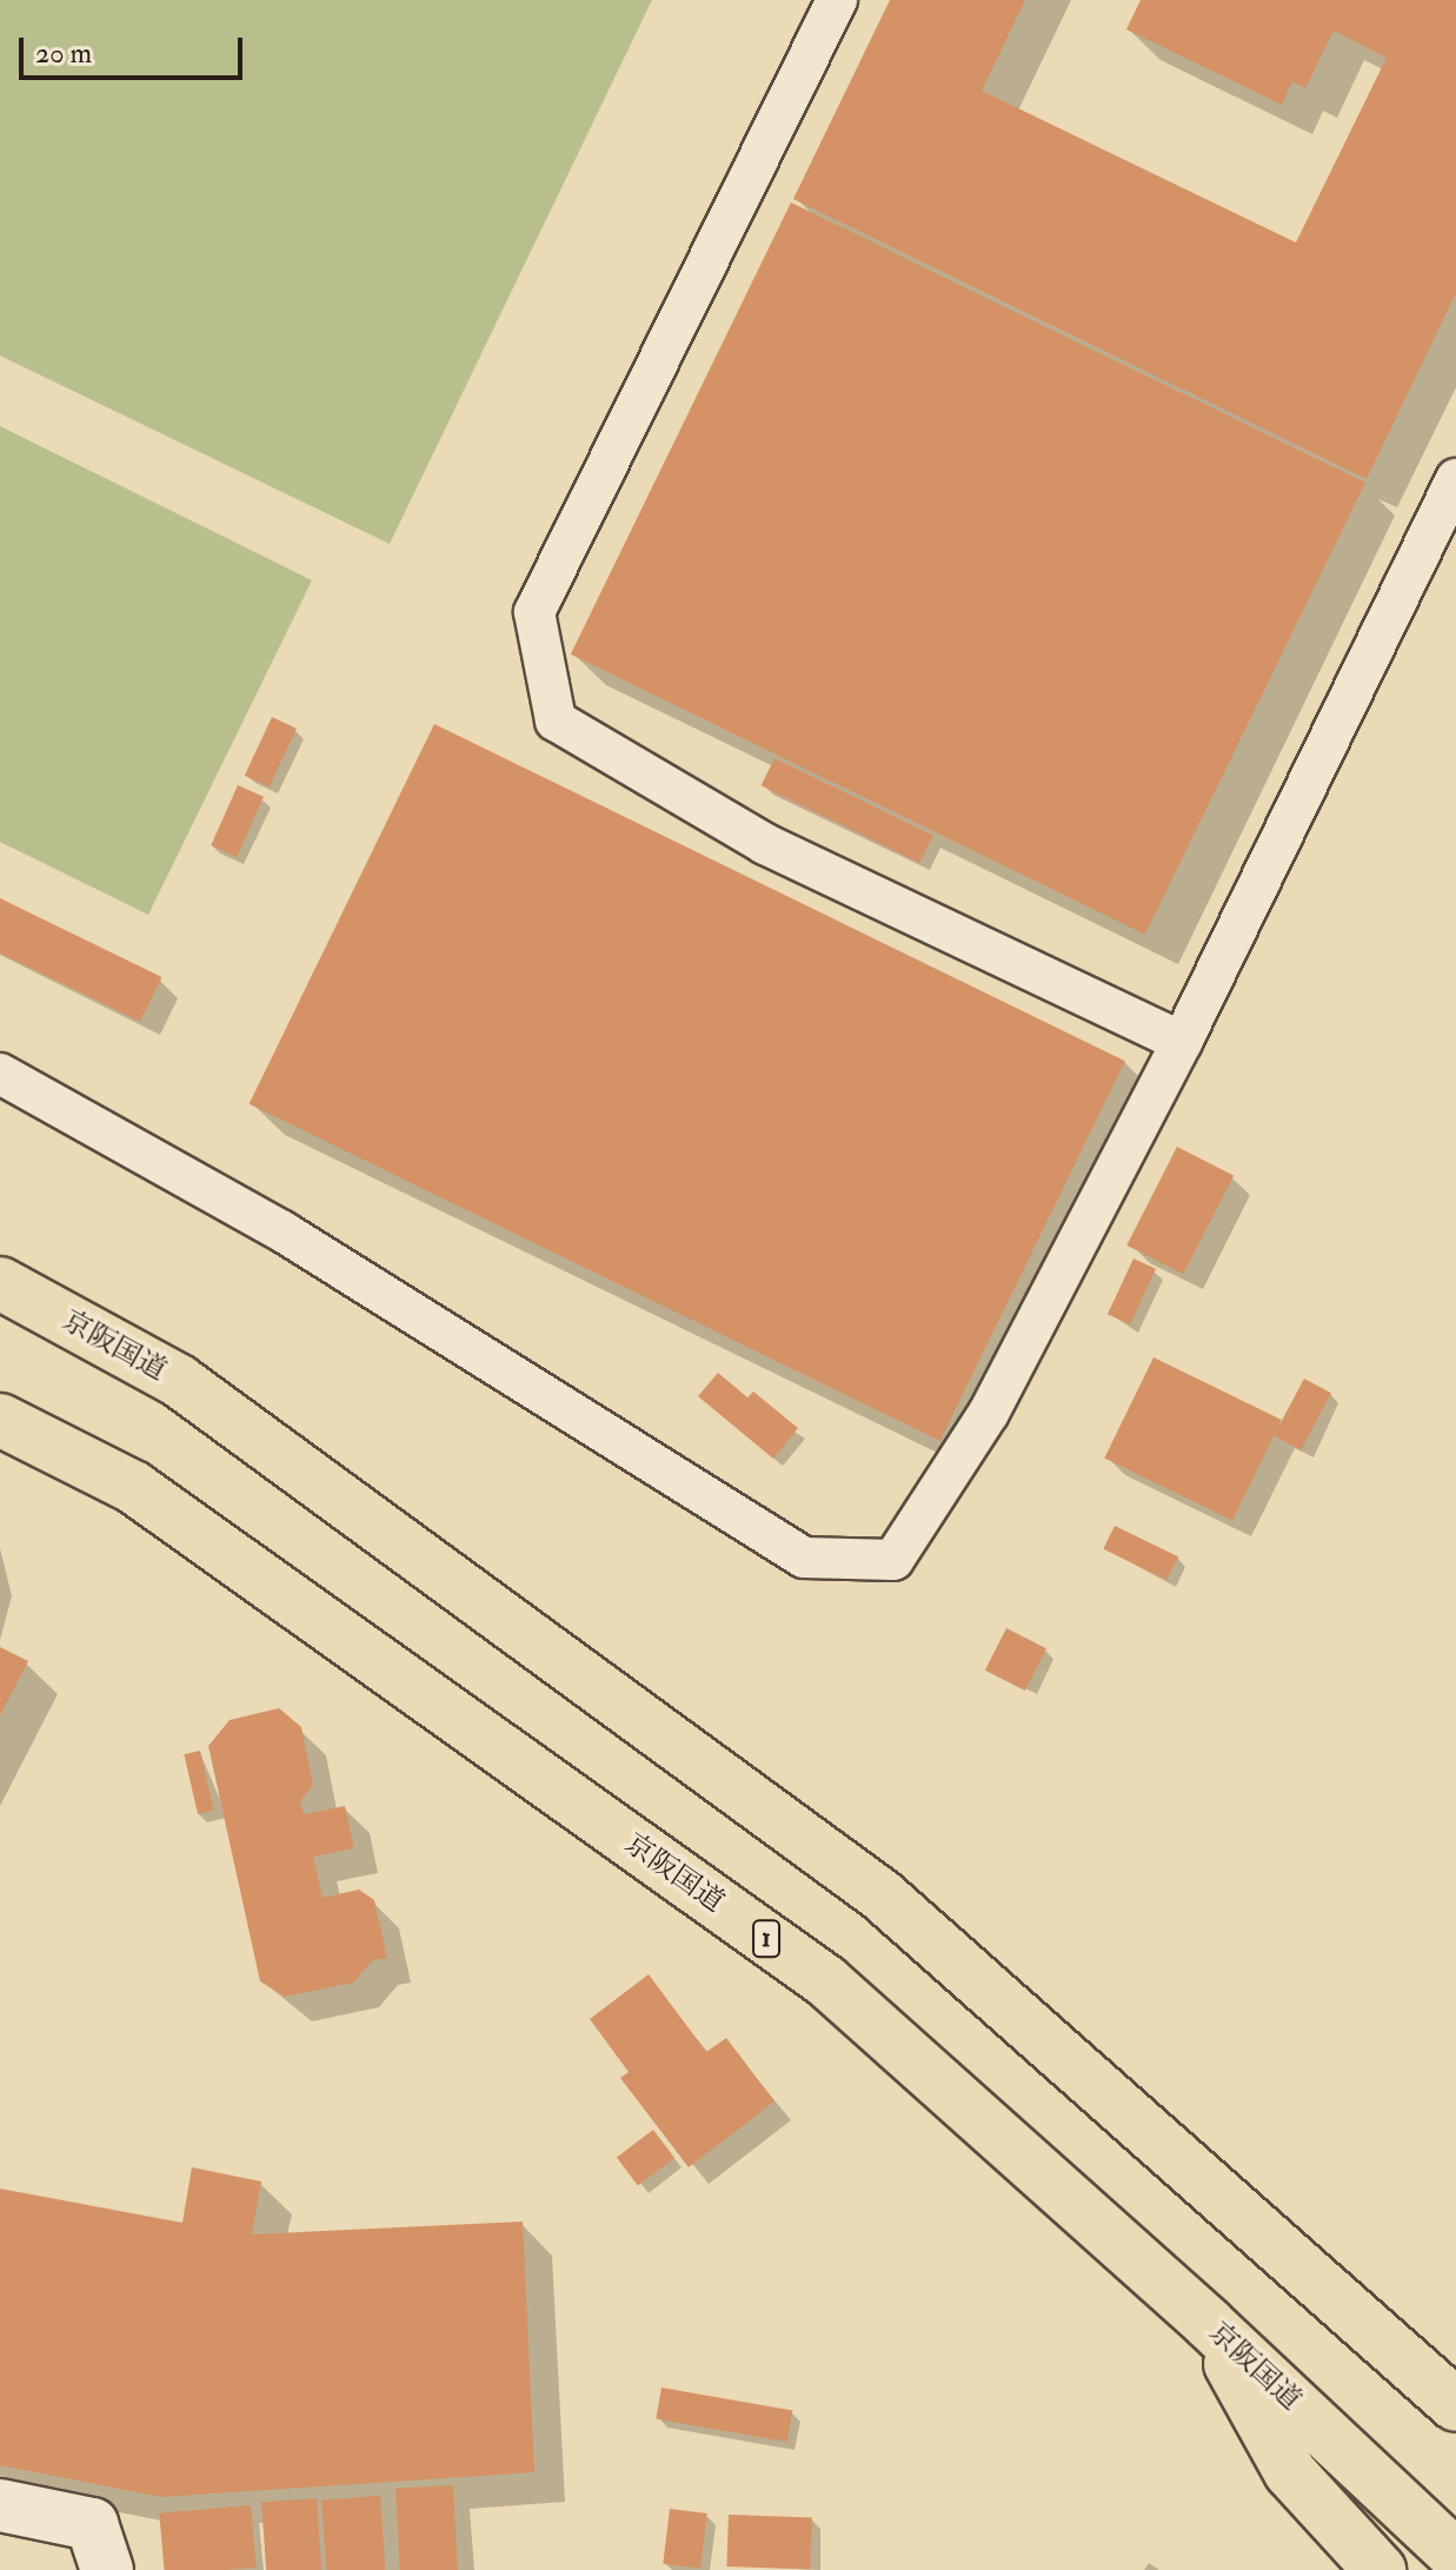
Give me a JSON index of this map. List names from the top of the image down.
{
  "streets": {
    "highway": ["京阪国道", "1"]
  },
  "crossings": [
    ["京阪国道", "1"]
  ],
  "scale_bar": "20 m"
}
